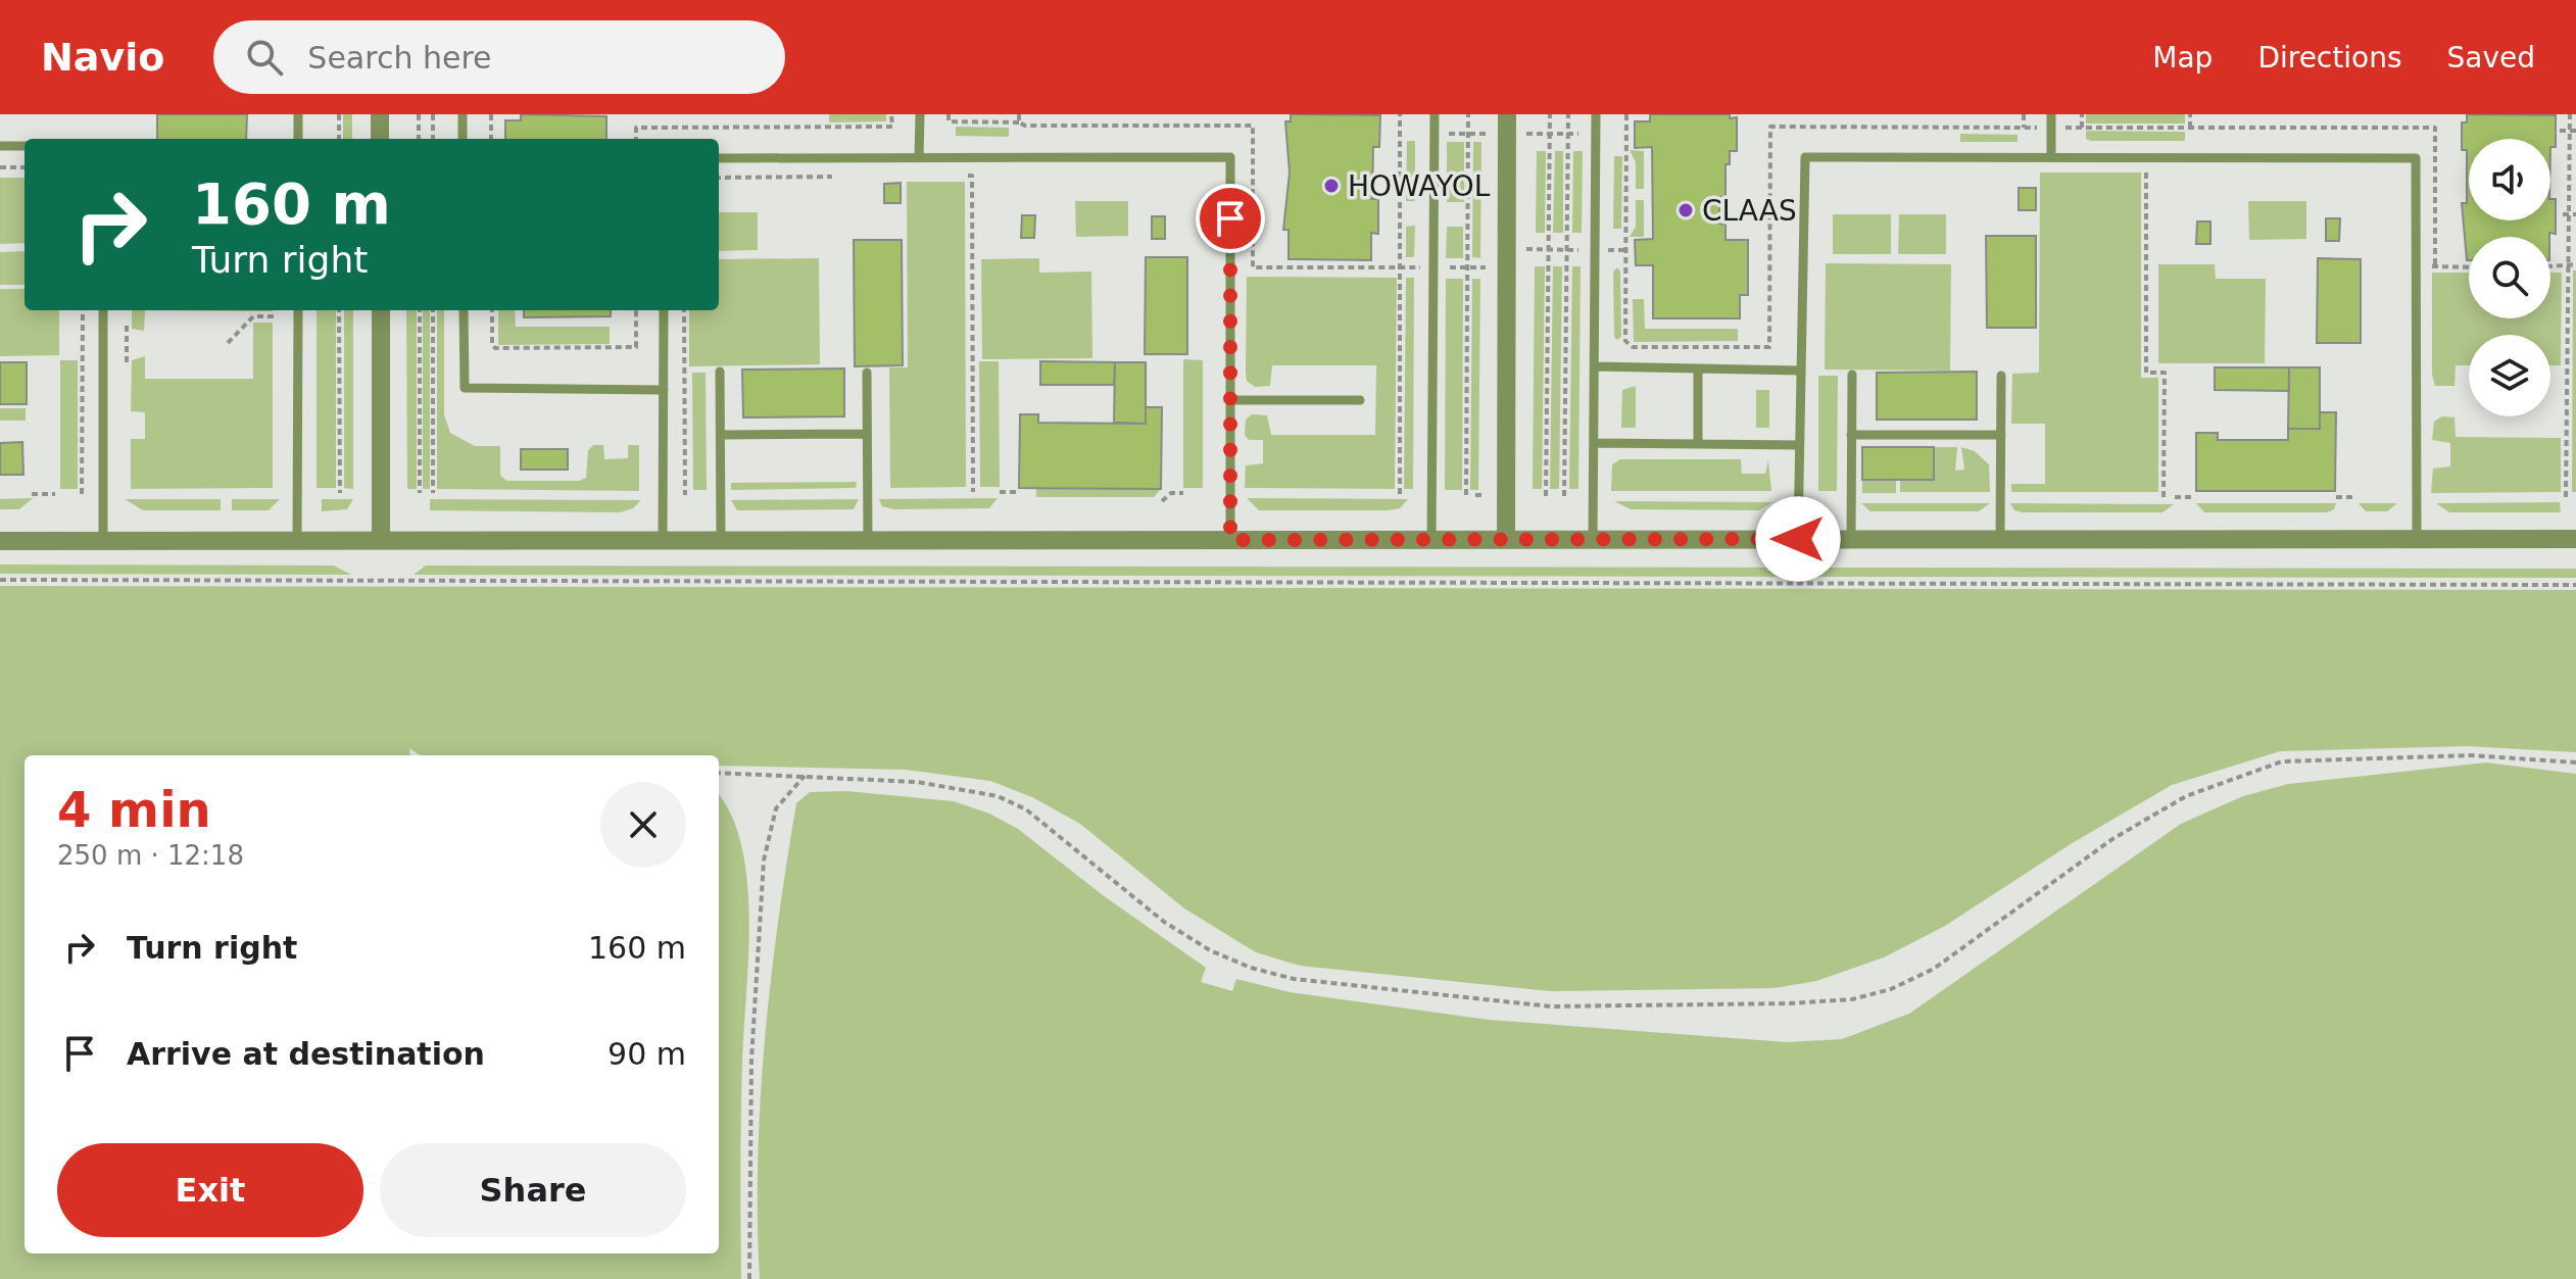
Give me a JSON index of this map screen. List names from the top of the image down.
{
  "places": ["HOWAYOL", "CLAAS"],
  "page": {
    "header": "Navio",
    "search": "Search here",
    "nav": ["Map", "Directions", "Saved"],
    "turn": ["160 m", "Turn right"],
    "heading": ["4 min", "250 m · 12:18"],
    "list": [
      {
        "name": "Turn right",
        "value": "160 m"
      },
      {
        "name": "Arrive at destination",
        "value": "90 m"
      }
    ],
    "buttons": ["Exit", "Share"]
  }
}
